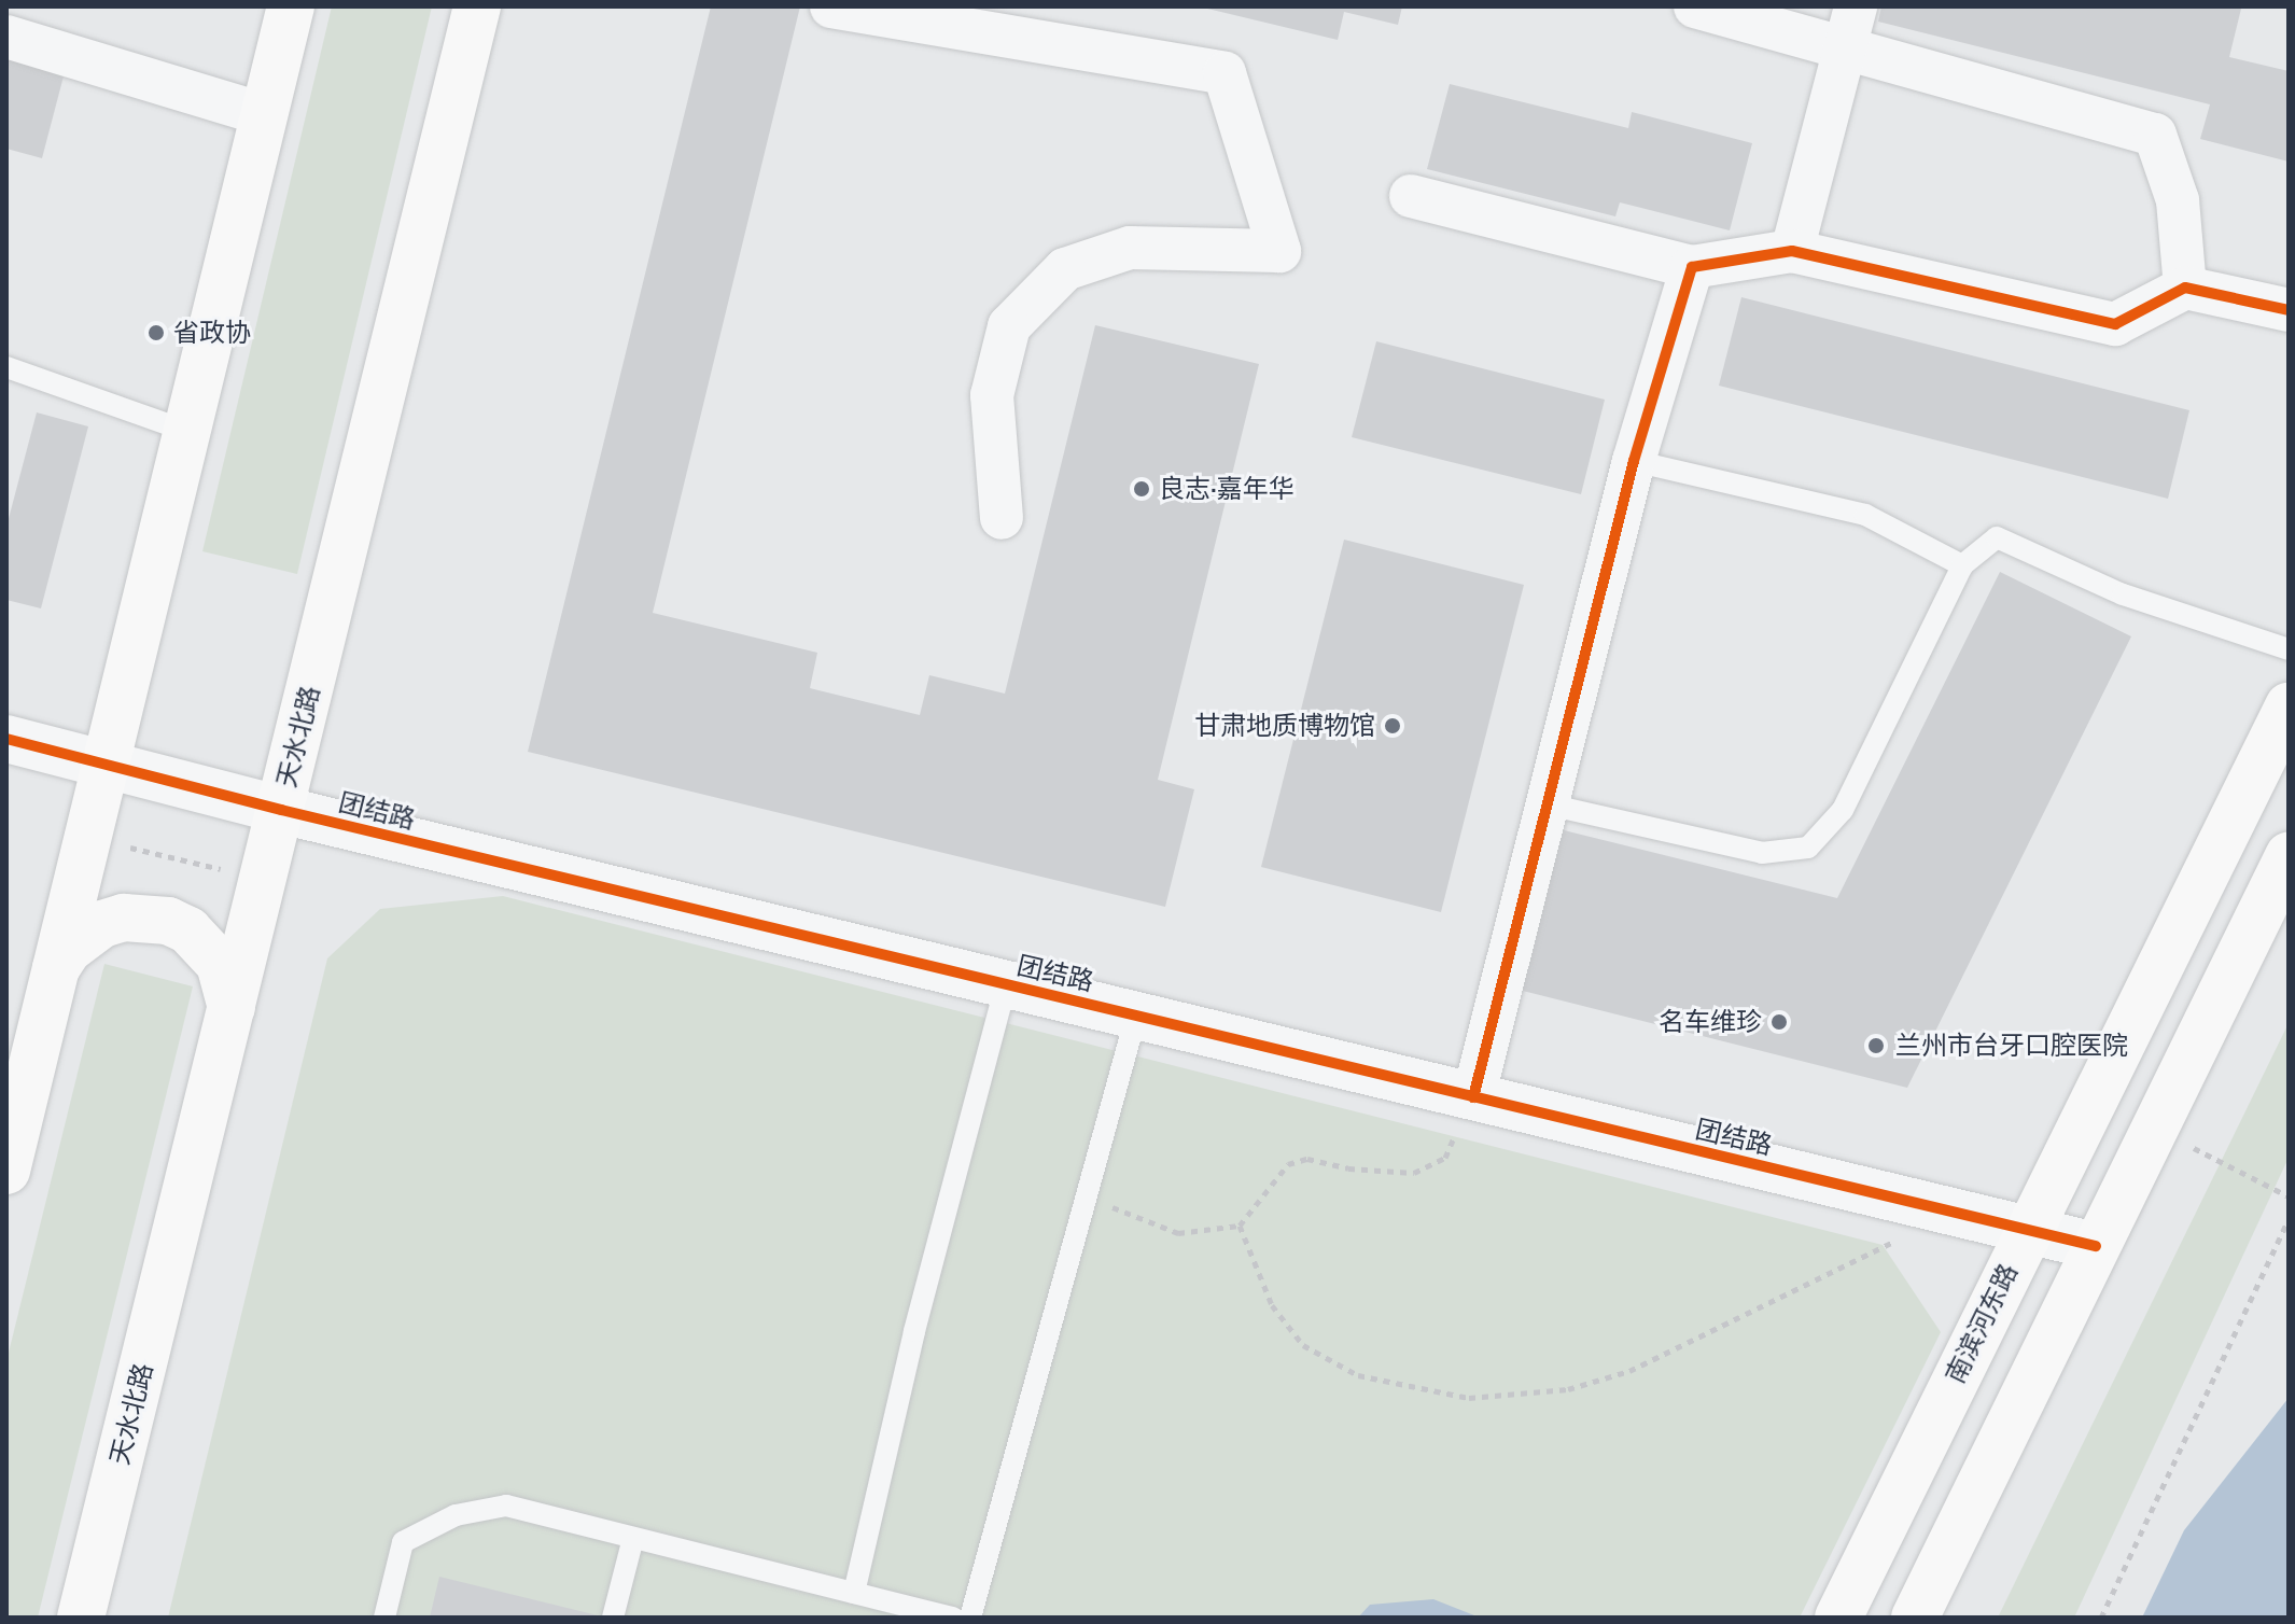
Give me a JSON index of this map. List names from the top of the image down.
{
  "streets": {
    "main road": ["天水北路", "南滨河东路"],
    "street": ["团结路"]
  },
  "crossings": [
    ["天水北路", "团结路"],
    ["团结路", "南滨河东路"]
  ],
  "places": [
    "省政协",
    "良志·嘉年华",
    "甘肃地质博物馆",
    "名车维珍",
    "兰州市台牙口腔医院"
  ]
}
